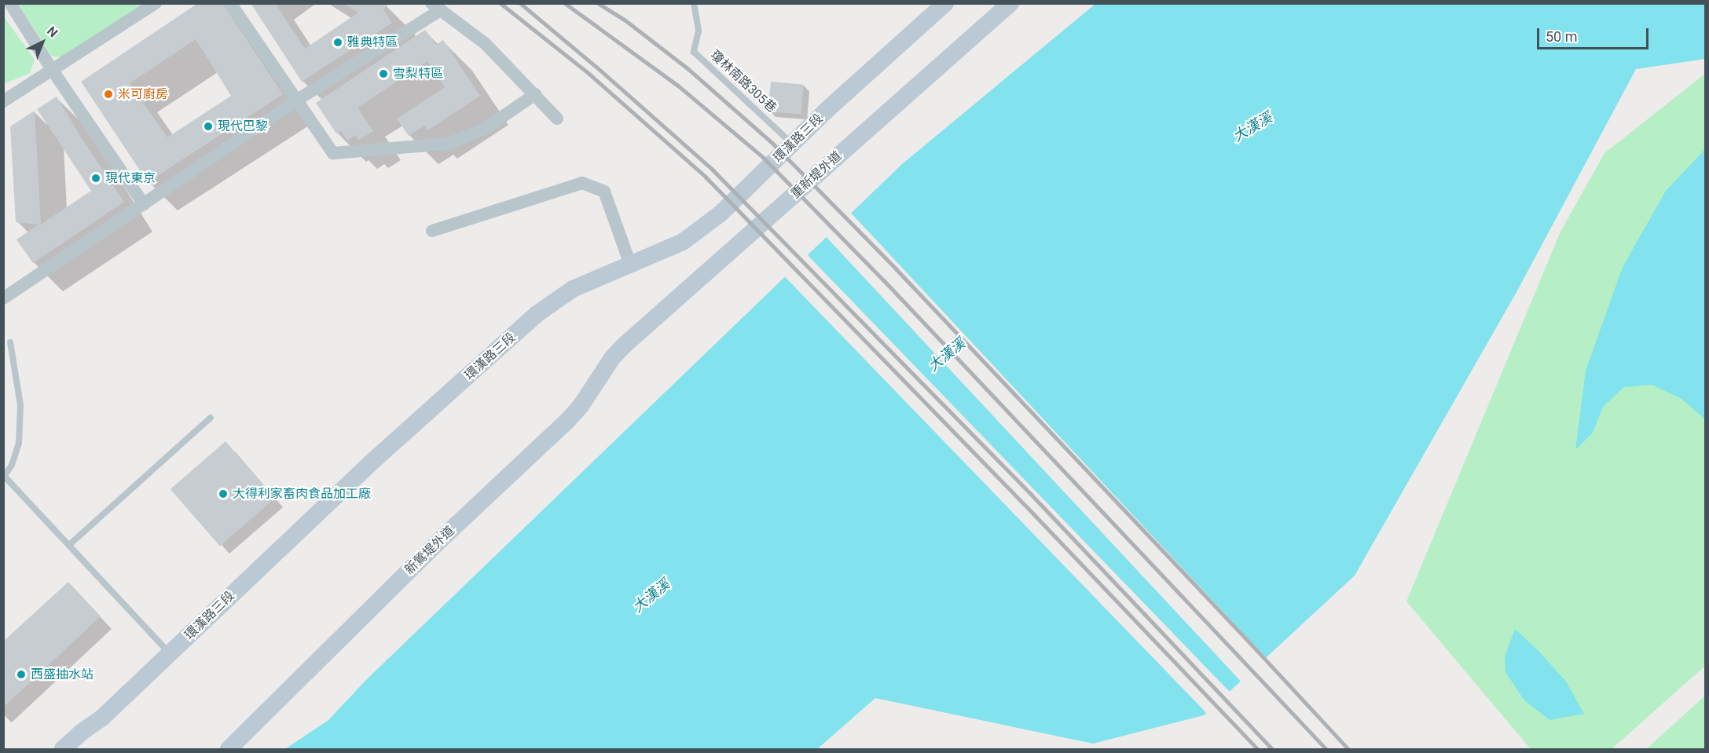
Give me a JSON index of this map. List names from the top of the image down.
{
  "streets": {
    "street": ["環漢路三段", "重新堤外道", "新鶯堤外道"],
    "lane": ["瓊林南路305巷"]
  },
  "crossings": [
    ["瓊林南路305巷", "環漢路三段"],
    ["重新堤外道", "新鶯堤外道"]
  ],
  "water": ["大漢溪"],
  "places": [
    "雅典特區",
    "雪梨特區",
    "米可廚房",
    "現代巴黎",
    "現代東京",
    "大得利家畜肉食品加工廠",
    "西盛抽水站"
  ],
  "scale_bar": "50 m",
  "north": "top right"
}
